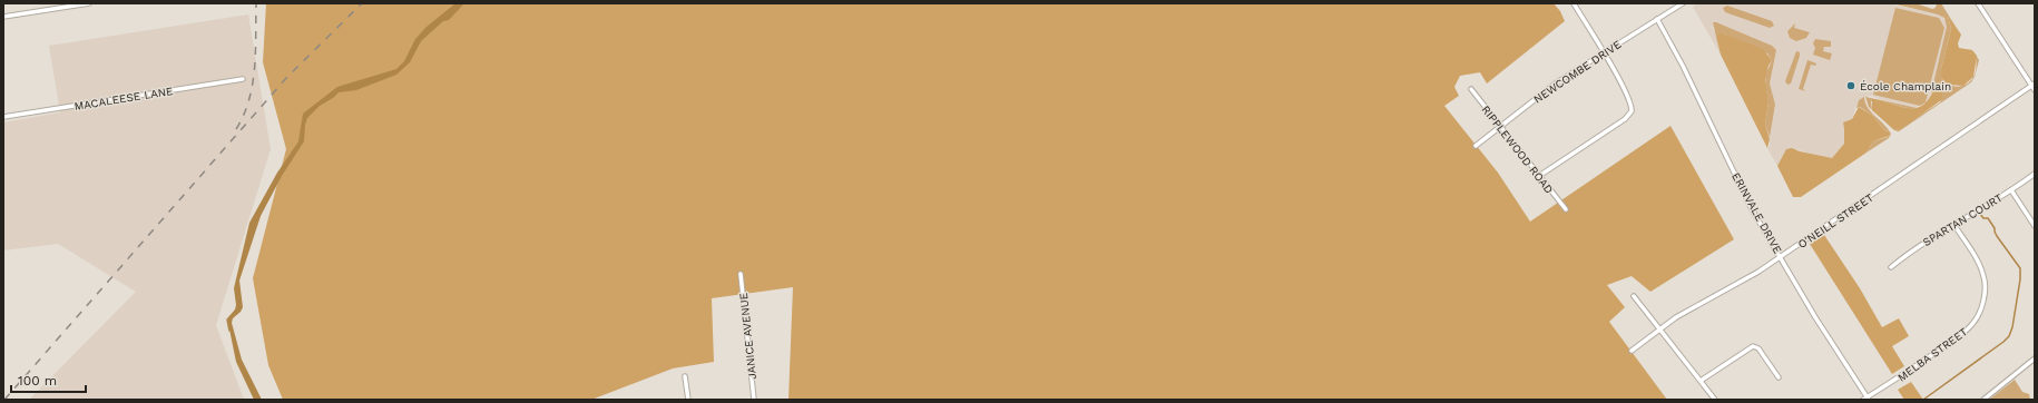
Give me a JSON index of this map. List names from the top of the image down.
{
  "streets": {
    "street": [
      "NEWCOMBE DRIVE",
      "MACALEESE LANE",
      "RIPPLEWOOD ROAD",
      "ERINVALE DRIVE",
      "SPARTAN COURT",
      "O'NEILL STREET",
      "JANICE AVENUE",
      "MELBA STREET"
    ]
  },
  "crossings": [
    ["NEWCOMBE DRIVE", "RIPPLEWOOD ROAD"],
    ["NEWCOMBE DRIVE", "ERINVALE DRIVE"],
    ["ERINVALE DRIVE", "O'NEILL STREET"],
    ["ERINVALE DRIVE", "MELBA STREET"],
    ["SPARTAN COURT", "MELBA STREET"]
  ],
  "places": ["École Champlain"],
  "scale_bar": "100 m"
}
